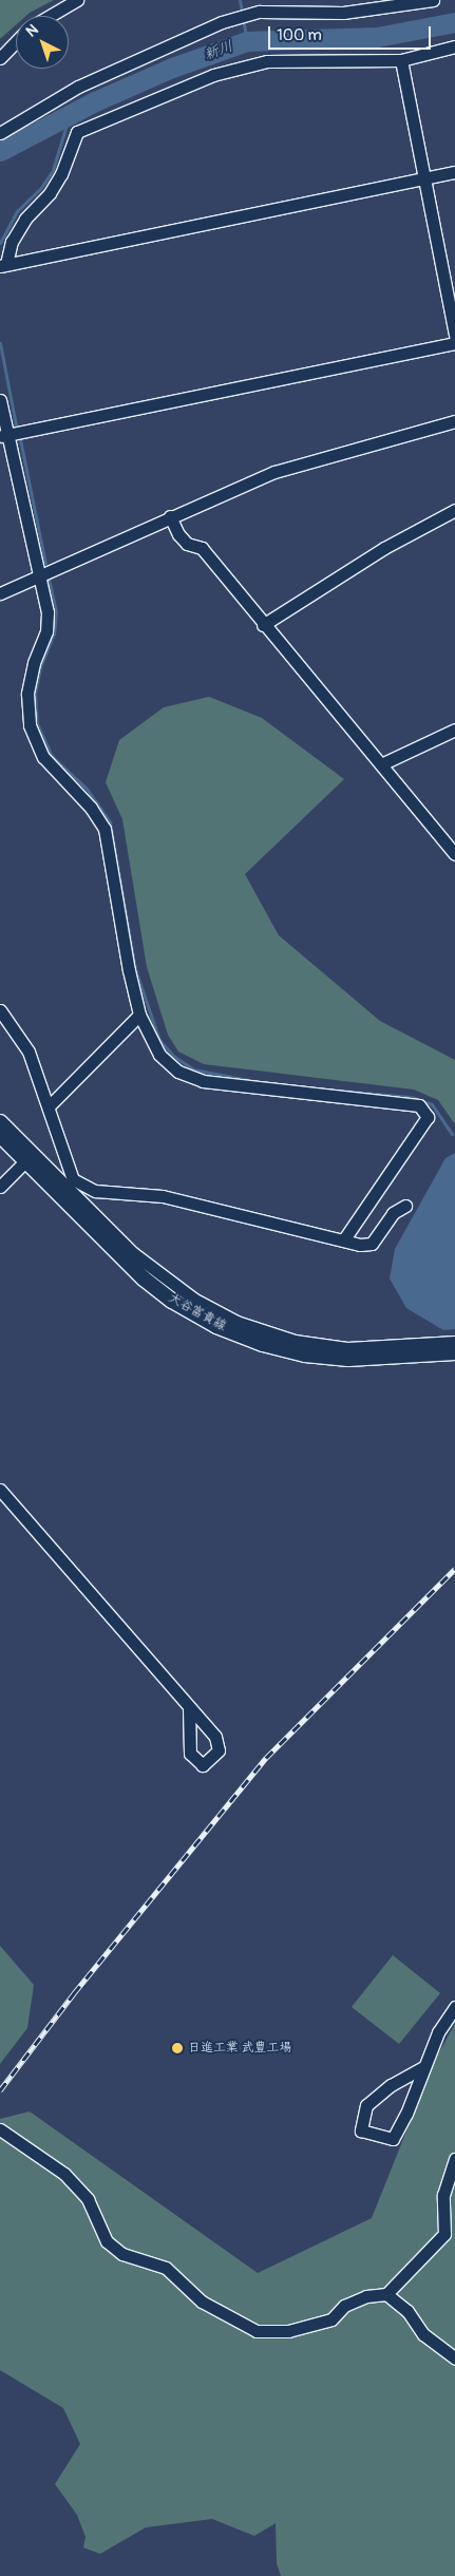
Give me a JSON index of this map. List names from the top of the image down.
{
  "streets": {
    "main road": ["大谷富貴線"]
  },
  "water": ["新川"],
  "places": ["日進工業 武豊工場"],
  "scale_bar": "100 m",
  "north": "top left"
}
